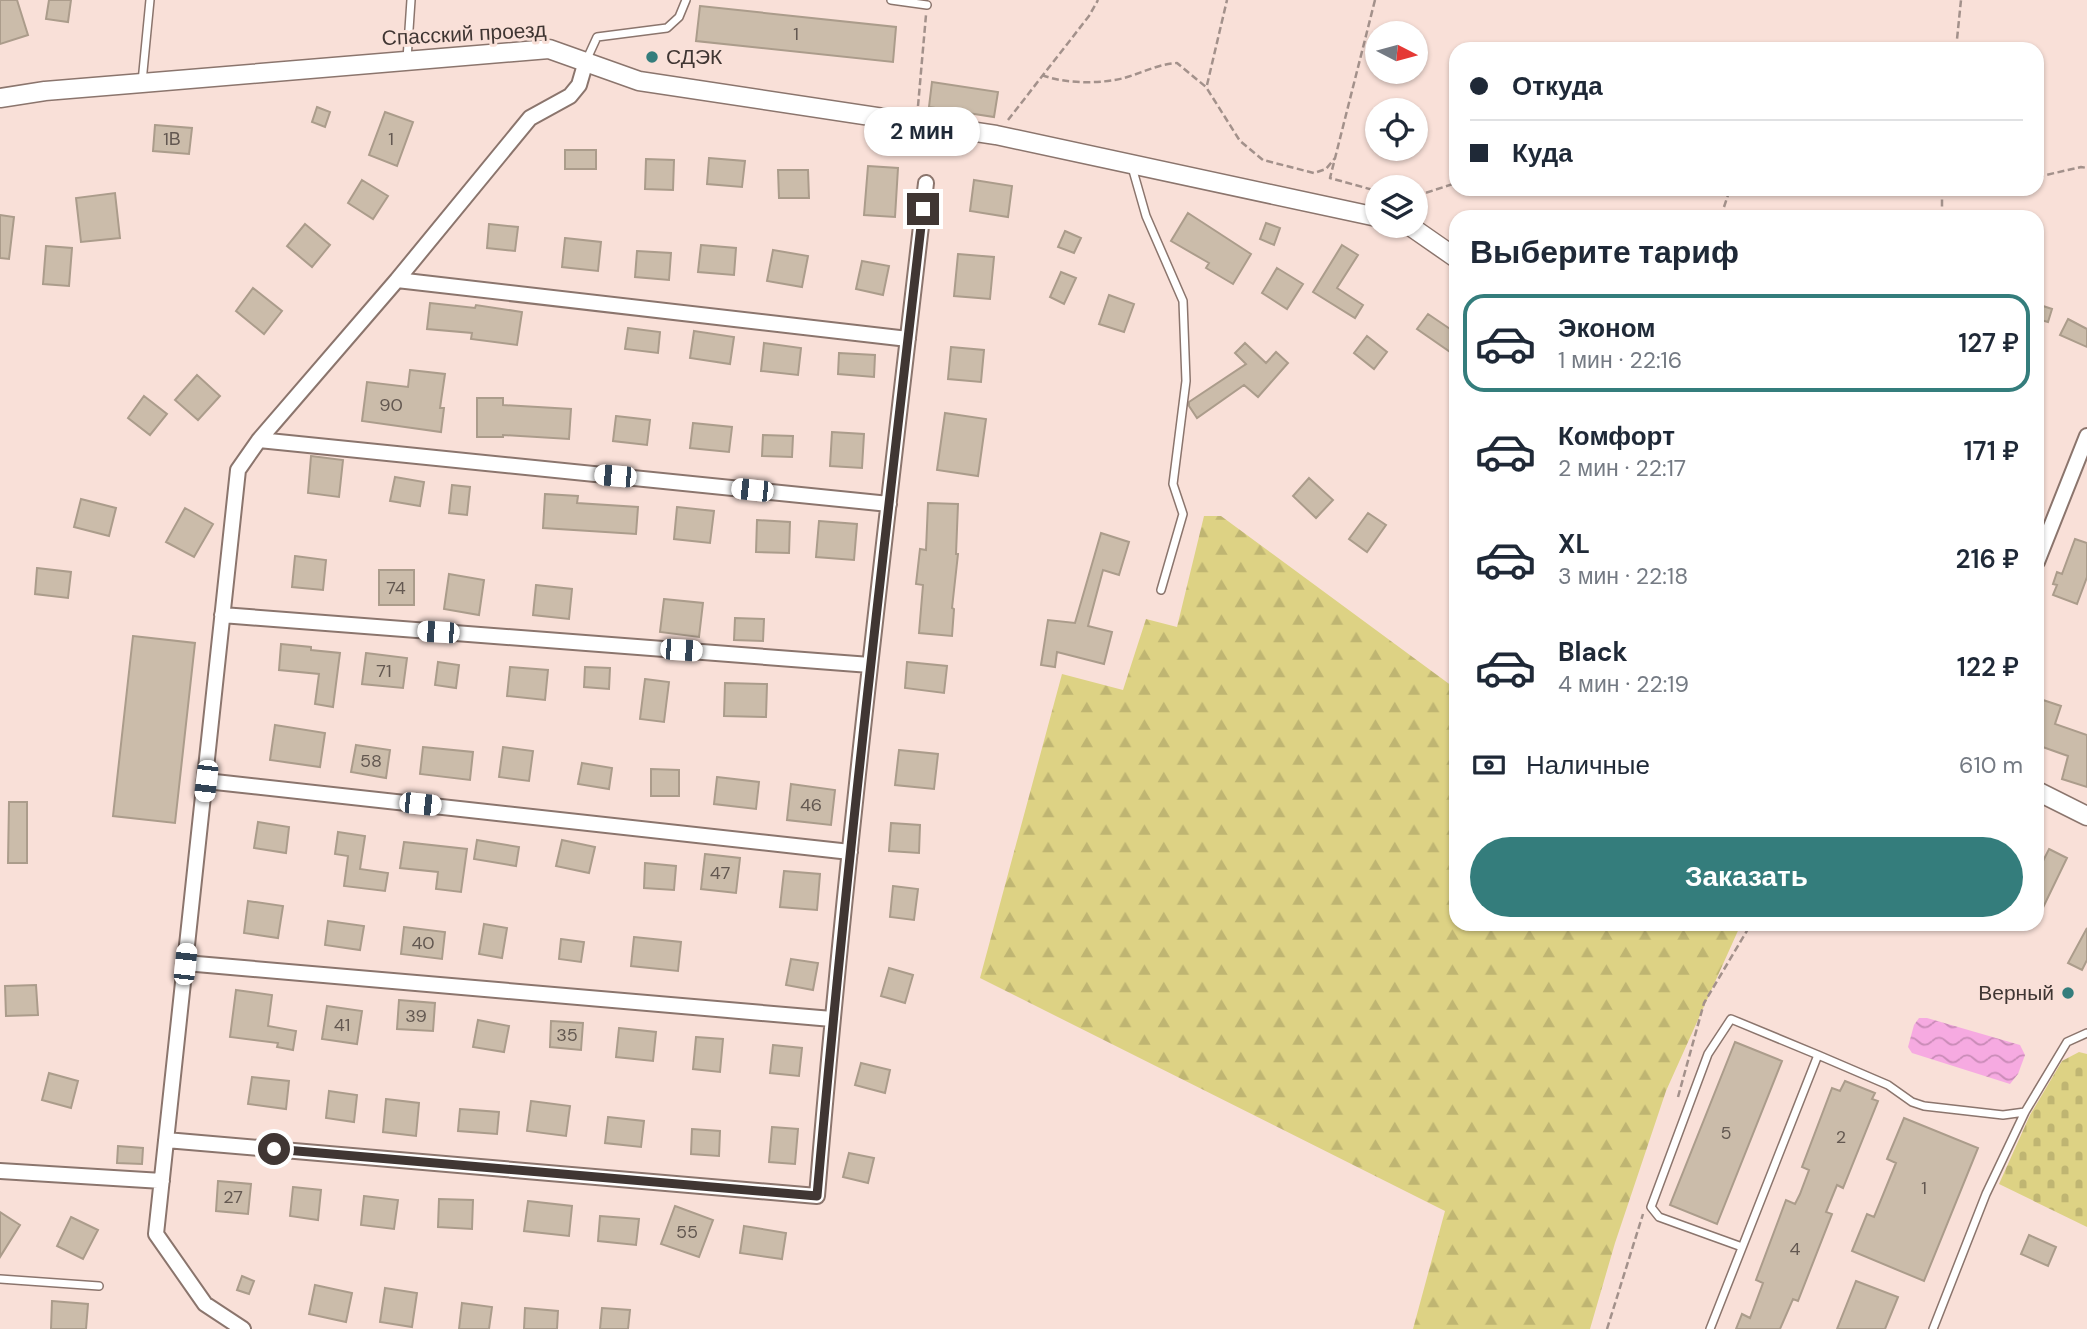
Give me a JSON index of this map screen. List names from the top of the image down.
{
  "streets": {
    "street": ["Спасский проезд"]
  },
  "places": ["СДЭК", "Верный"],
  "house_numbers": [
    "1",
    "1В",
    "1",
    "90",
    "74",
    "71",
    "58",
    "46",
    "47",
    "40",
    "39",
    "41",
    "35",
    "5",
    "2",
    "1",
    "27",
    "55",
    "4"
  ],
  "north": "right",
  "page": {
    "banner": ["Откуда", "Куда"],
    "bubble": "2 мин",
    "heading": "Выберите тариф",
    "list": [
      {
        "name": "Эконом",
        "note": "1 мин · 22:16",
        "value": "127 ₽"
      },
      {
        "name": "Комфорт",
        "note": "2 мин · 22:17",
        "value": "171 ₽"
      },
      {
        "name": "XL",
        "note": "3 мин · 22:18",
        "value": "216 ₽"
      },
      {
        "name": "Black",
        "note": "4 мин · 22:19",
        "value": "122 ₽"
      }
    ],
    "pay": ["Наличные", "610 m"],
    "buttons": "Заказать"
  }
}
